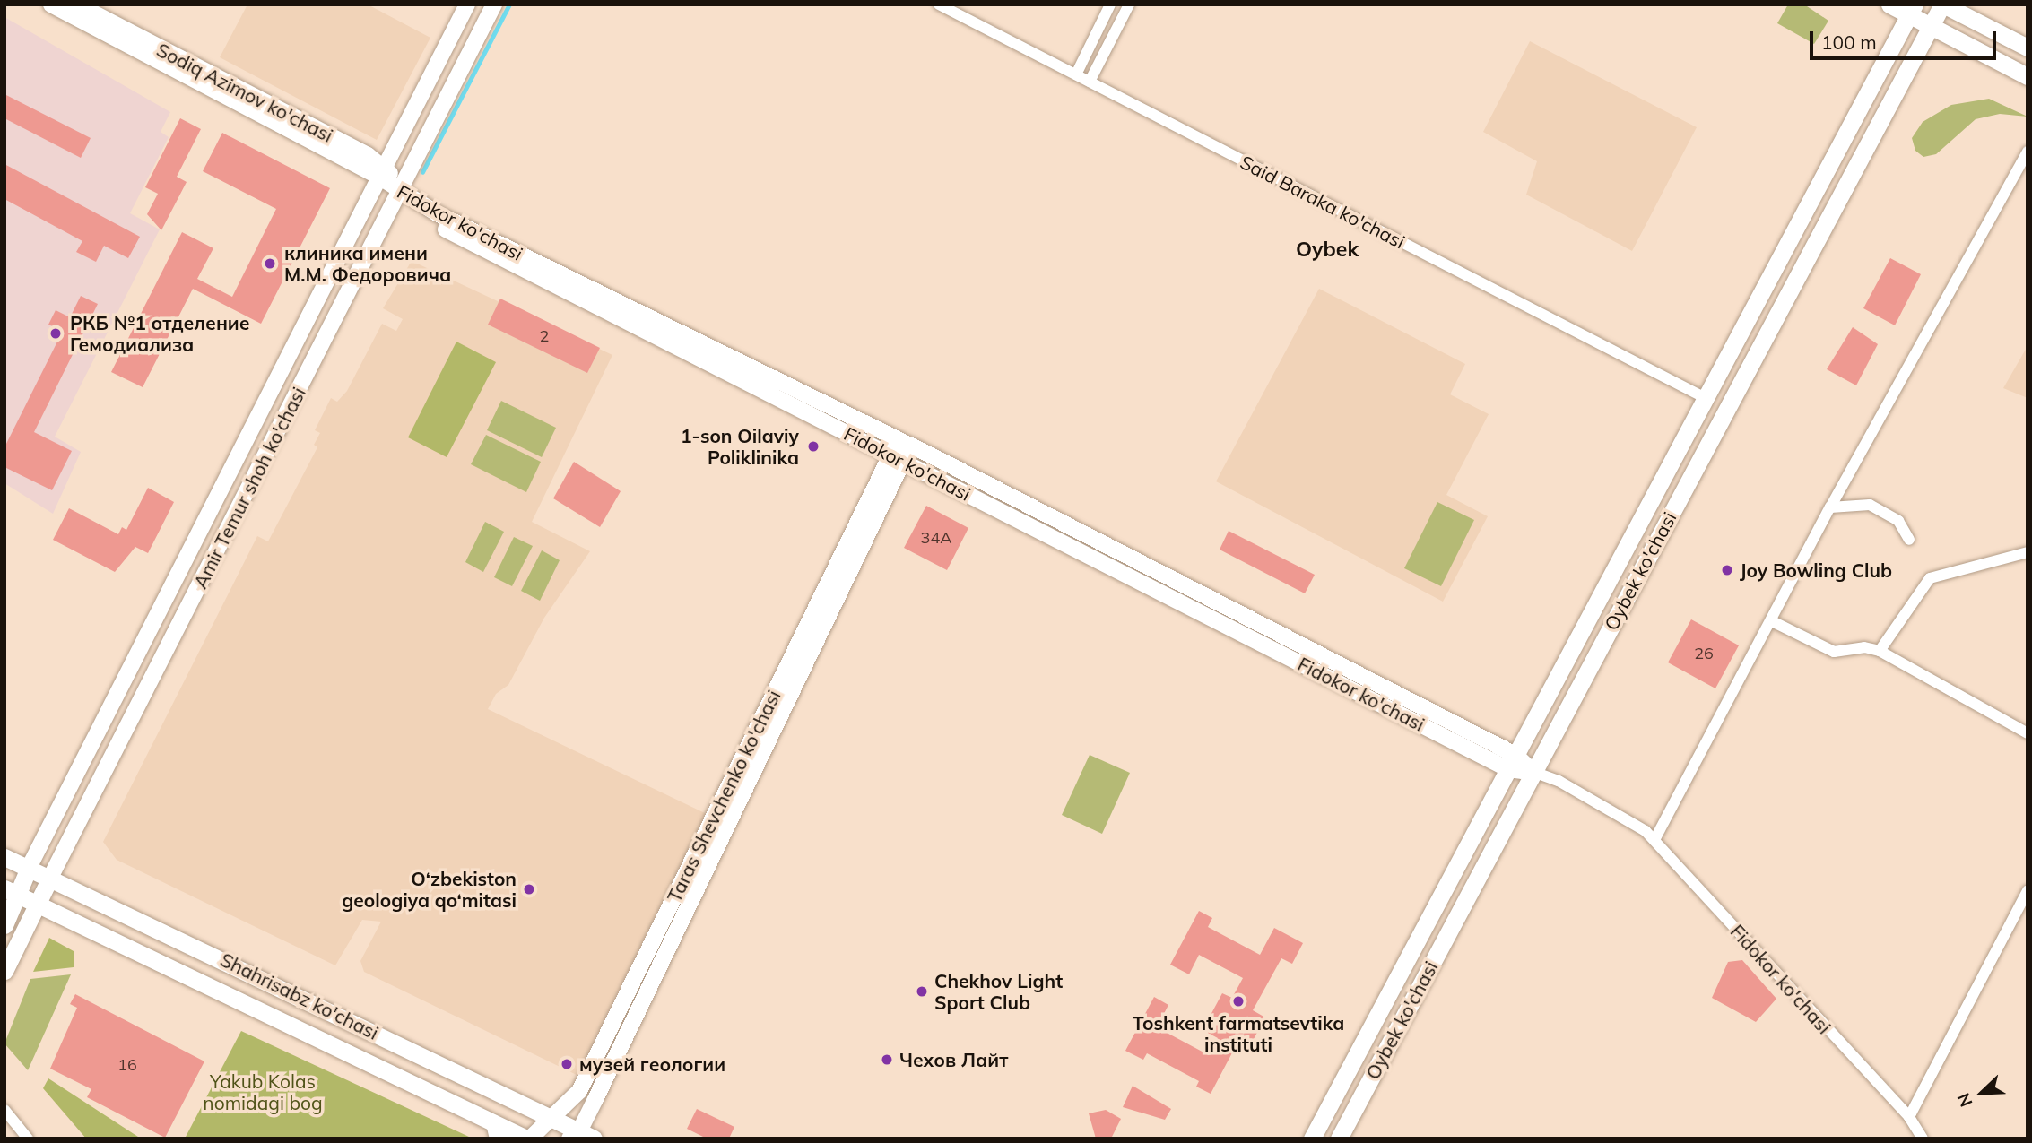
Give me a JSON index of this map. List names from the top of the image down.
{
  "streets": {
    "main road": [
      "Sodiq Azimov ko'chasi",
      "Fidokor ko'chasi",
      "Amir Temur shoh ko'chasi",
      "Oybek ko'chasi",
      "Taras Shevchenko ko'chasi",
      "Shahrisabz ko'chasi"
    ],
    "street": ["Said Baraka ko'chasi"]
  },
  "crossings": [
    ["Sodiq Azimov ko'chasi", "Fidokor ko'chasi"],
    ["Sodiq Azimov ko'chasi", "Amir Temur shoh ko'chasi"],
    ["Said Baraka ko'chasi", "Oybek ko'chasi"],
    ["Fidokor ko'chasi", "Amir Temur shoh ko'chasi"],
    ["Fidokor ko'chasi", "Oybek ko'chasi"],
    ["Fidokor ko'chasi", "Taras Shevchenko ko'chasi"],
    ["Amir Temur shoh ko'chasi", "Shahrisabz ko'chasi"],
    ["Taras Shevchenko ko'chasi", "Shahrisabz ko'chasi"]
  ],
  "districts": ["Oybek"],
  "parks": ["Yakub Kolas nomidagi bog"],
  "places": [
    "клиника имени М.М. Федоровича",
    "РКБ №1 отделение Гемодиализа",
    "1-son Oilaviy Poliklinika",
    "Joy Bowling Club",
    "O‘zbekiston geologiya qo‘mitasi",
    "Chekhov Light Sport Club",
    "Toshkent farmatsevtika instituti",
    "Чехов Лайт",
    "музей геологии"
  ],
  "house_numbers": [
    "2",
    "34А",
    "26",
    "16"
  ],
  "scale_bar": "100 m",
  "north": "bottom left"
}
